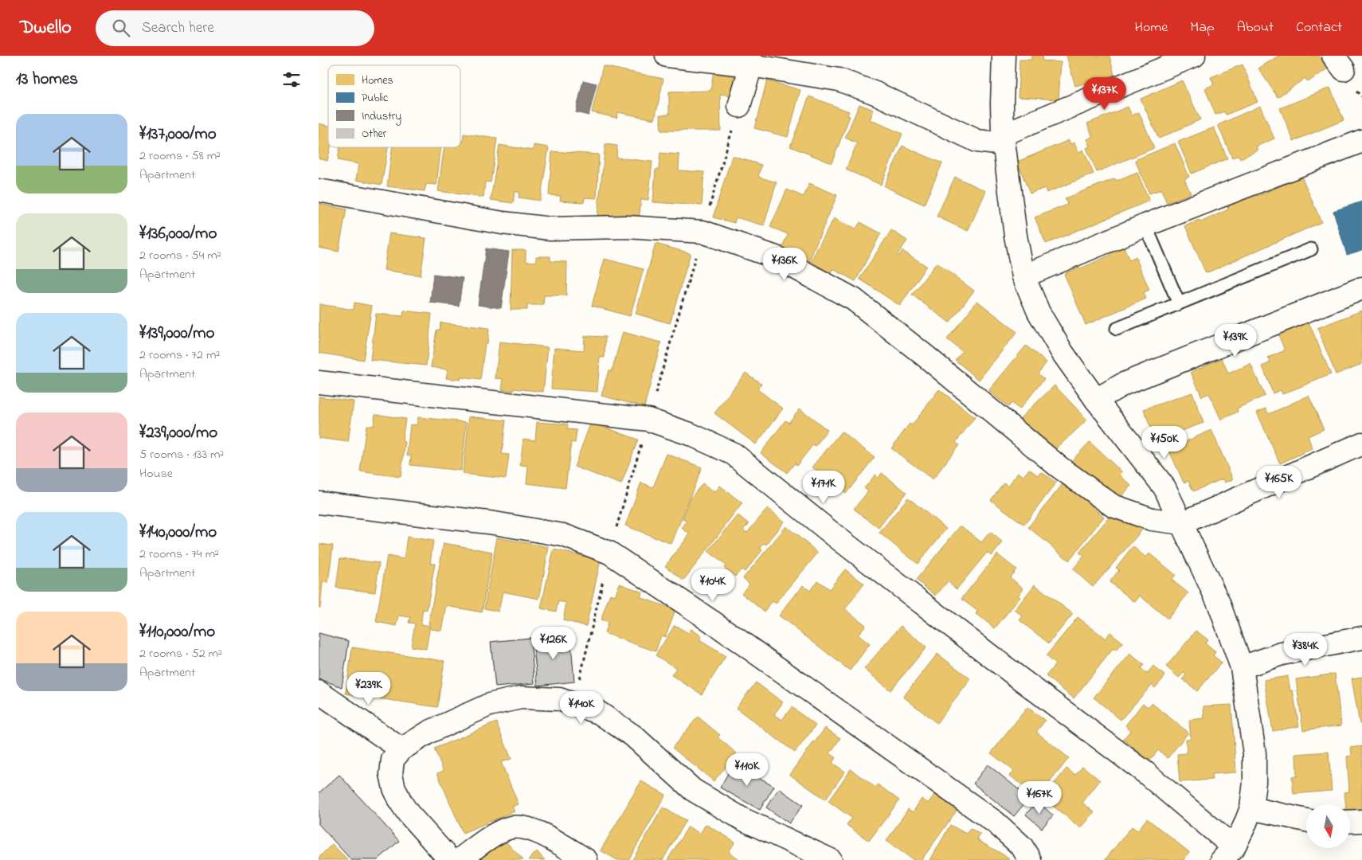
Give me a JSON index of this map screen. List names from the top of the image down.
{
  "legend": [
    "Homes",
    "Public",
    "Industry",
    "Other"
  ],
  "north": "bottom",
  "page": {
    "header": "Dwello",
    "search": "Search here",
    "nav": [
      "Home",
      "Map",
      "About",
      "Contact"
    ],
    "heading": "13 homes",
    "price": [
      "¥137K",
      "¥136K",
      "¥139K",
      "¥150K",
      "¥165K",
      "¥171K",
      "¥104K",
      "¥126K",
      "¥384K",
      "¥239K",
      "¥140K",
      "¥110K",
      "¥167K"
    ],
    "list": [
      {
        "name": "¥137,000/mo",
        "note": "2 rooms · 58 m² · Apartment"
      },
      {
        "name": "¥136,000/mo",
        "note": "2 rooms · 54 m² · Apartment"
      },
      {
        "name": "¥139,000/mo",
        "note": "2 rooms · 72 m² · Apartment"
      },
      {
        "name": "¥239,000/mo",
        "note": "5 rooms · 133 m² · House"
      },
      {
        "name": "¥140,000/mo",
        "note": "2 rooms · 74 m² · Apartment"
      },
      {
        "name": "¥110,000/mo",
        "note": "2 rooms · 52 m² · Apartment"
      }
    ]
  }
}
